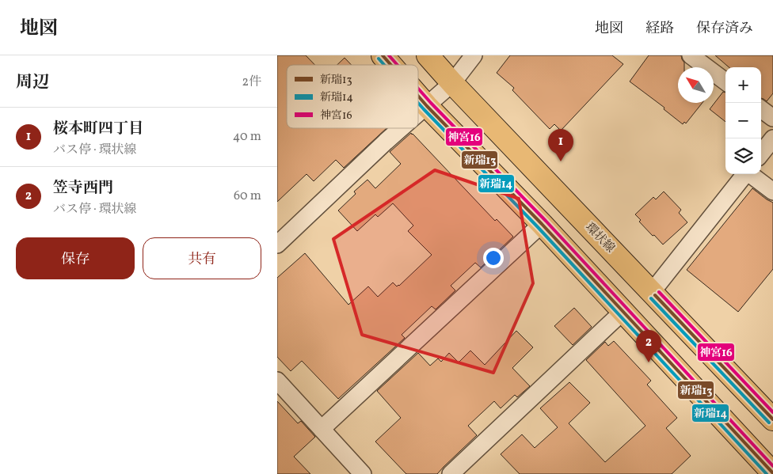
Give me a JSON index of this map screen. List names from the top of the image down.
{
  "streets": {
    "main road": ["環状線"]
  },
  "lines": ["transit line 新瑞13", "transit line 神宮16", "transit line 新瑞14"],
  "legend": ["新瑞13", "新瑞14", "神宮16"],
  "north": "top left",
  "page": {
    "header": "地図",
    "nav": ["地図", "経路", "保存済み"],
    "heading": ["周辺", "2件"],
    "map_buttons": ["+", "−"],
    "list": [
      {
        "mark": "1",
        "name": "桜本町四丁目",
        "note": "バス停 · 環状線",
        "value": "40 m"
      },
      {
        "mark": "2",
        "name": "笠寺西門",
        "note": "バス停 · 環状線",
        "value": "60 m"
      }
    ],
    "pins": ["1", "2"],
    "buttons": ["保存", "共有"]
  }
}
